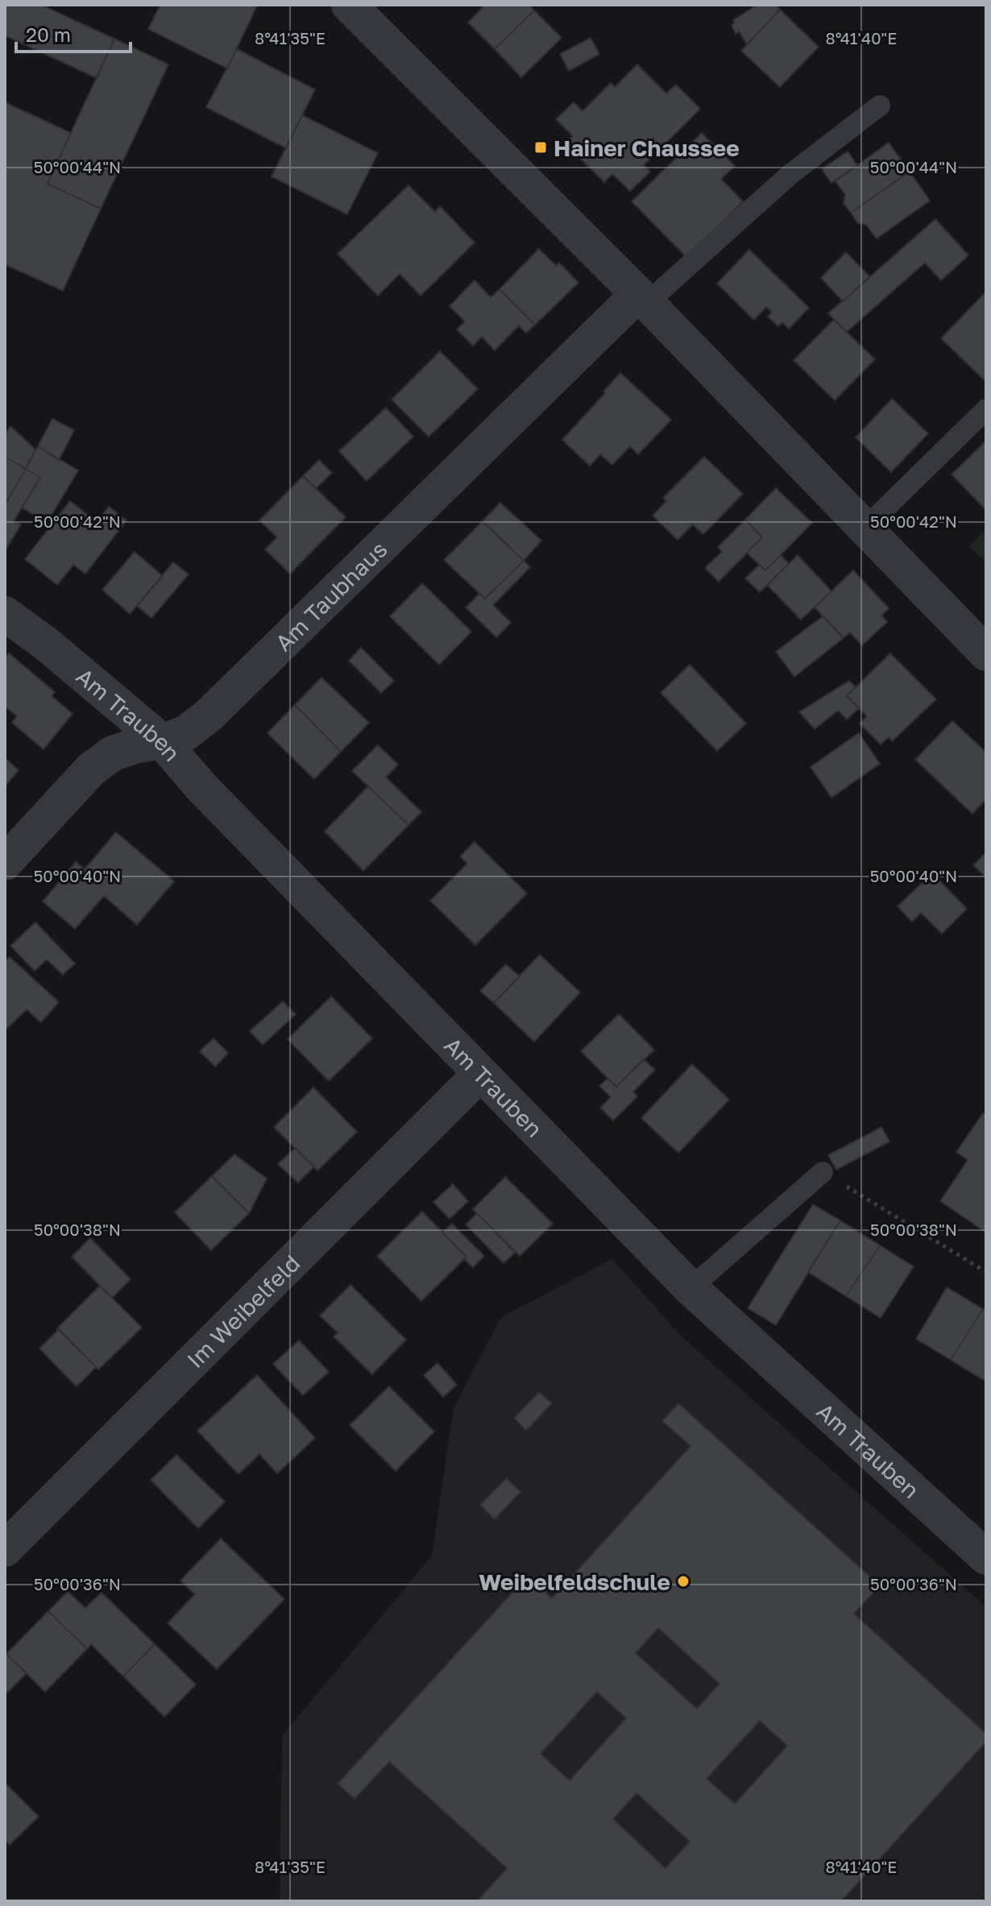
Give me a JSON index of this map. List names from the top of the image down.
{
  "streets": {
    "street": ["Am Taubhaus", "Am Trauben", "Im Weibelfeld"]
  },
  "crossings": [
    ["Am Taubhaus", "Am Trauben"],
    ["Am Trauben", "Im Weibelfeld"]
  ],
  "places": {
    "transit": ["Hainer Chaussee"],
    "other": ["Weibelfeldschule"]
  },
  "scale_bar": "20 m",
  "coordinates": [
    "8°41'35\"E",
    "8°41'40\"E",
    "50°00'44\"N",
    "50°00'42\"N",
    "50°00'40\"N",
    "50°00'38\"N",
    "50°00'36\"N"
  ]
}
